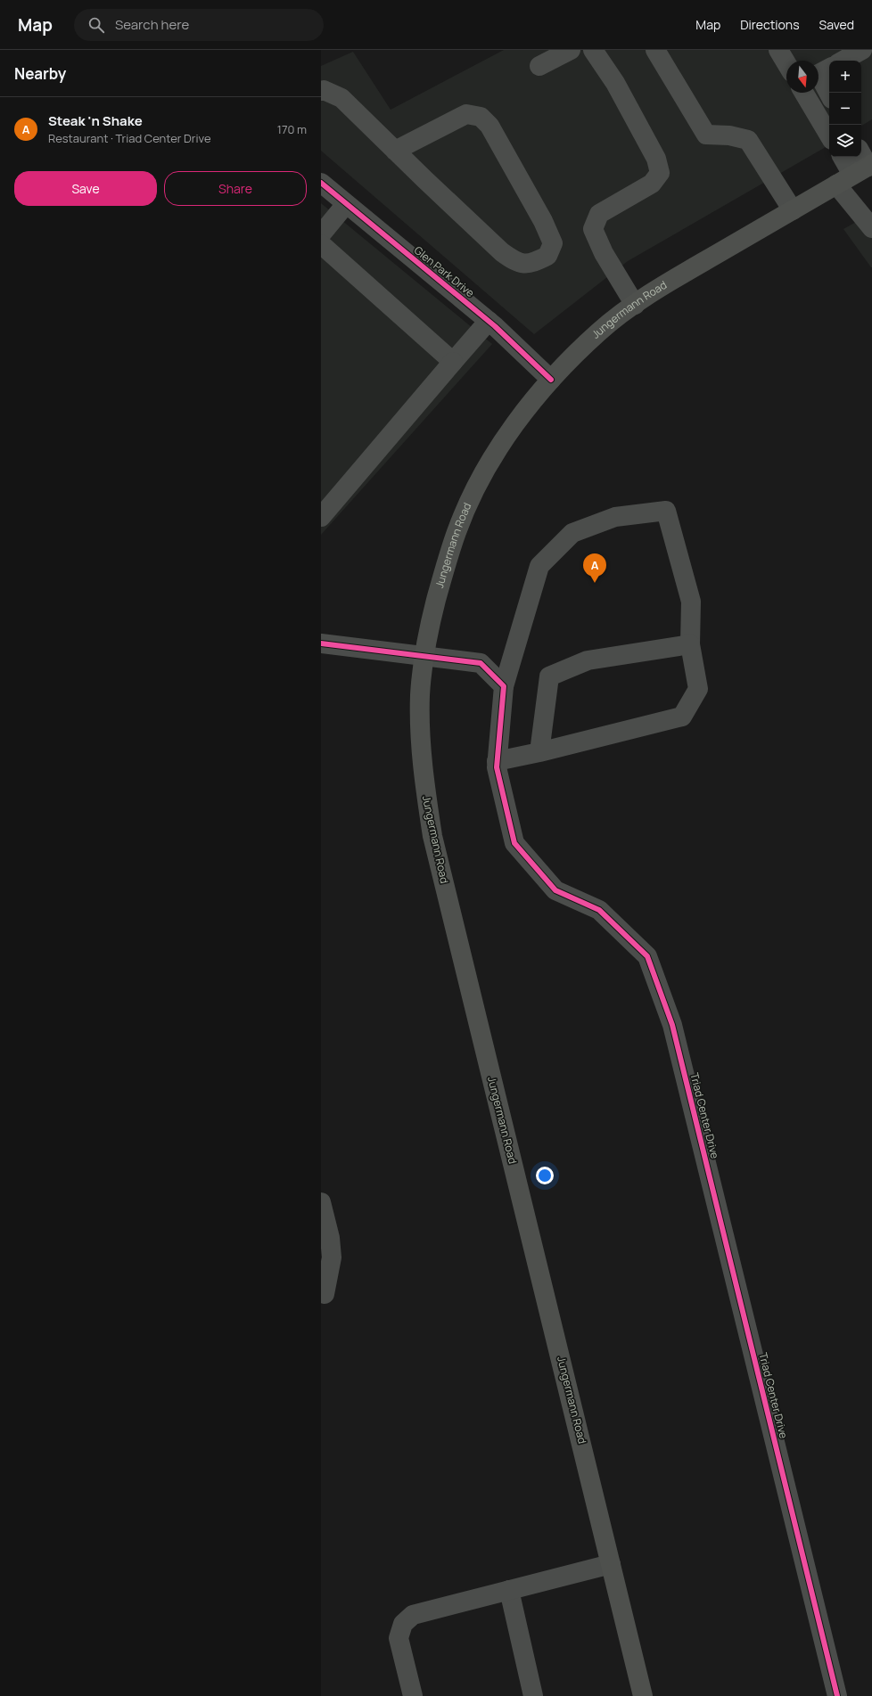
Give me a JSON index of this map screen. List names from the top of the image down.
{
  "streets": {
    "main road": ["Jungermann Road"],
    "street": ["Glen Park Drive", "Triad Center Drive"]
  },
  "crossings": [
    ["Glen Park Drive", "Jungermann Road"]
  ],
  "north": "bottom",
  "page": {
    "header": "Map",
    "search": "Search here",
    "nav": ["Map", "Directions", "Saved"],
    "heading": "Nearby",
    "map_buttons": ["+", "−"],
    "list": [
      {
        "mark": "A",
        "name": "Steak 'n Shake",
        "note": "Restaurant · Triad Center Drive",
        "value": "170 m"
      }
    ],
    "buttons": ["Save", "Share"],
    "pins": "A"
  }
}
